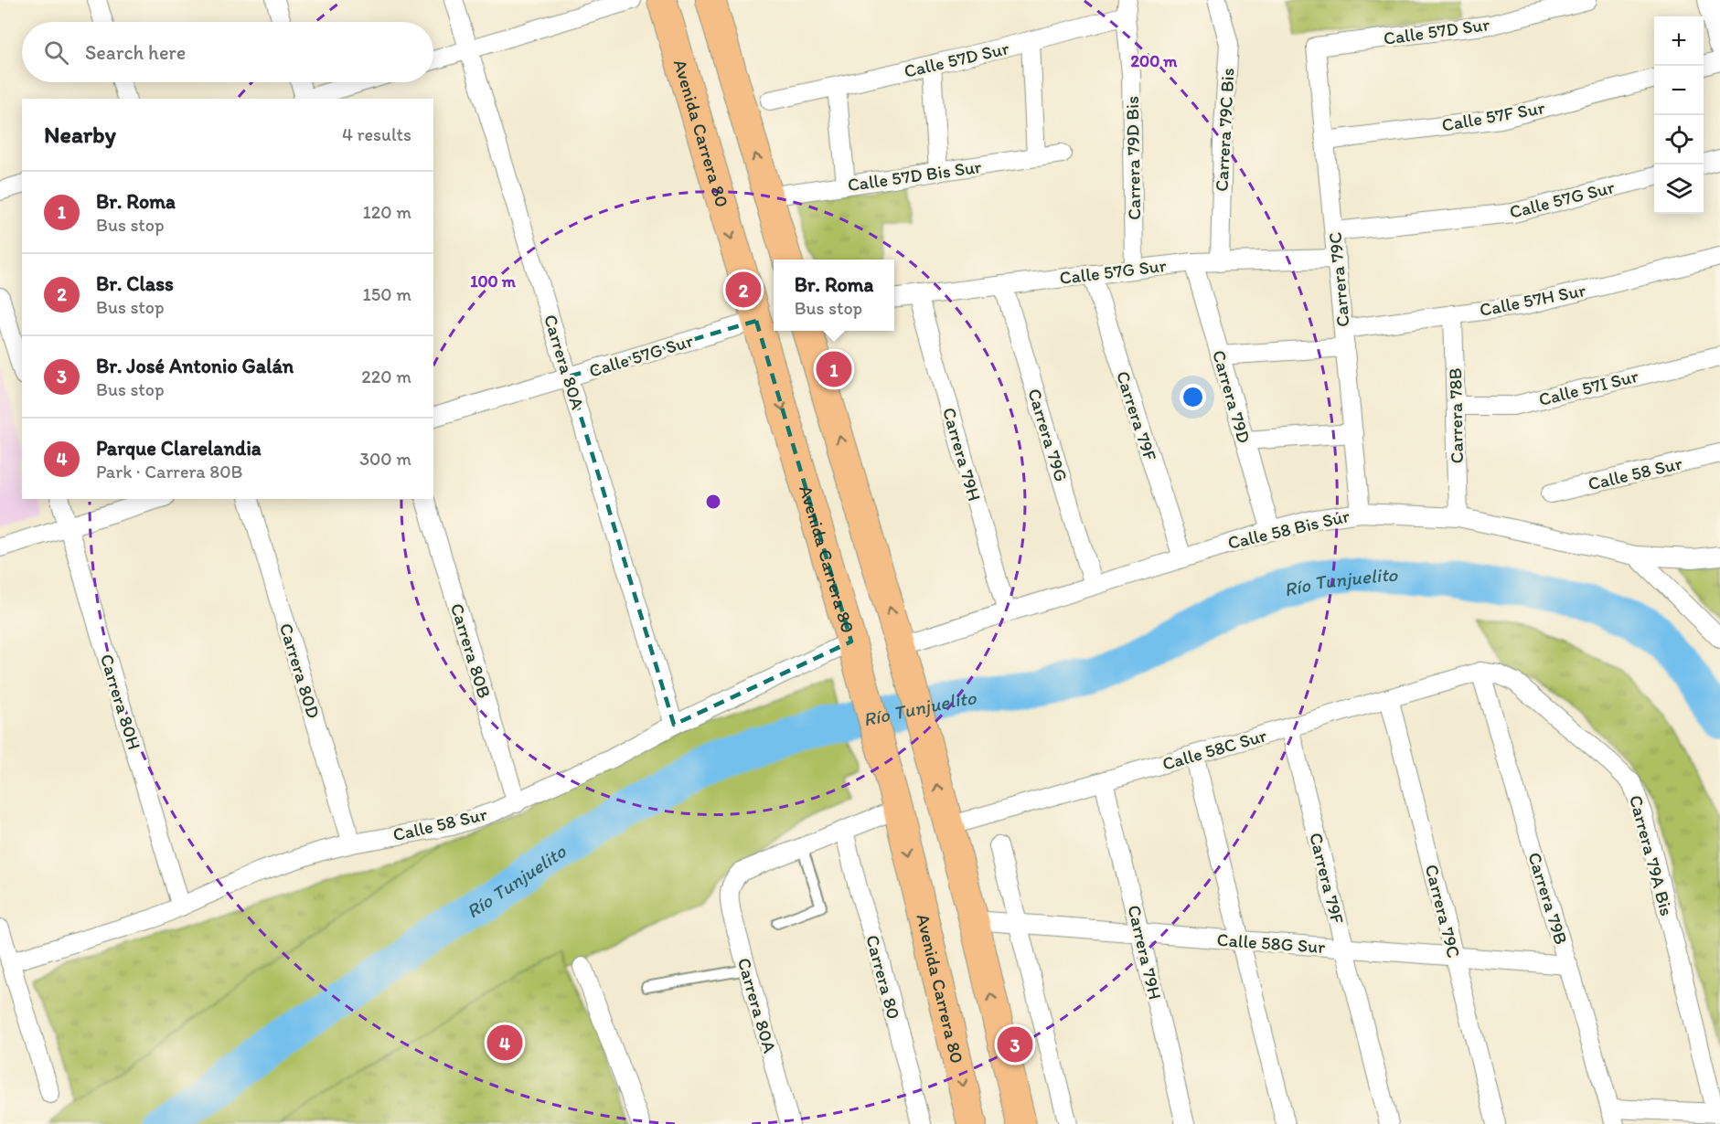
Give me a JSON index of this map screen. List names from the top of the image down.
{
  "streets": {
    "main road": ["Avenida Carrera 80"],
    "street": [
      "Calle 57D Sur",
      "Calle 57F Sur",
      "Carrera 79C Bis",
      "Carrera 79D Bis",
      "Calle 57D Bis Sur",
      "Calle 57G Sur",
      "Carrera 79C",
      "Calle 57H Sur",
      "Carrera 80A",
      "Calle 57I Sur",
      "Carrera 79D",
      "Carrera 79F",
      "Carrera 78B",
      "Carrera 79G",
      "Carrera 79H",
      "Calle 58 Sur",
      "Calle 58 Bis Sur",
      "Carrera 80B",
      "Carrera 80D",
      "Carrera 80H",
      "Calle 58C Sur",
      "Carrera 79A Bis",
      "Carrera 79B",
      "Calle 58G Sur",
      "Carrera 80"
    ]
  },
  "crossings": [
    ["Calle 57D Sur", "Carrera 79D Bis"],
    ["Calle 57D Sur", "Carrera 79C"],
    ["Calle 57F Sur", "Carrera 79C"],
    ["Carrera 79C Bis", "Calle 57G Sur"],
    ["Avenida Carrera 80", "Calle 57G Sur"],
    ["Avenida Carrera 80", "Calle 58 Sur"],
    ["Carrera 79D Bis", "Calle 57G Sur"],
    ["Calle 57G Sur", "Carrera 79C"],
    ["Calle 57G Sur", "Carrera 80A"],
    ["Calle 57G Sur", "Carrera 79D"],
    ["Calle 57G Sur", "Carrera 79F"],
    ["Calle 57G Sur", "Carrera 79G"],
    ["Calle 57G Sur", "Carrera 79H"],
    ["Carrera 79C", "Calle 57H Sur"],
    ["Carrera 79C", "Calle 58 Bis Sur"],
    ["Carrera 79C", "Calle 58C Sur"],
    ["Carrera 79C", "Calle 58G Sur"],
    ["Calle 57H Sur", "Carrera 78B"],
    ["Carrera 80A", "Calle 58 Sur"],
    ["Calle 57I Sur", "Carrera 78B"],
    ["Carrera 79D", "Calle 58 Bis Sur"],
    ["Carrera 79F", "Calle 58 Bis Sur"],
    ["Carrera 79F", "Calle 58C Sur"],
    ["Carrera 79F", "Calle 58G Sur"],
    ["Carrera 78B", "Calle 58 Bis Sur"],
    ["Carrera 79G", "Calle 58 Bis Sur"],
    ["Carrera 79H", "Calle 58 Bis Sur"],
    ["Carrera 79H", "Calle 58C Sur"],
    ["Carrera 79H", "Calle 58G Sur"],
    ["Calle 58 Sur", "Carrera 80B"],
    ["Calle 58 Sur", "Carrera 80D"],
    ["Calle 58 Sur", "Carrera 80H"],
    ["Calle 58C Sur", "Carrera 79A Bis"],
    ["Calle 58C Sur", "Carrera 79B"],
    ["Carrera 79A Bis", "Carrera 79B"],
    ["Carrera 79B", "Calle 58G Sur"]
  ],
  "water": ["Río Tunjuelito"],
  "page": {
    "map_buttons": ["+", "−"],
    "search": "Search here",
    "heading": ["Nearby", "4 results"],
    "list": [
      {
        "mark": "1",
        "name": "Br. Roma",
        "note": "Bus stop",
        "value": "120 m"
      },
      {
        "mark": "2",
        "name": "Br. Class",
        "note": "Bus stop",
        "value": "150 m"
      },
      {
        "mark": "3",
        "name": "Br. José Antonio Galán",
        "note": "Bus stop",
        "value": "220 m"
      },
      {
        "mark": "4",
        "name": "Parque Clarelandia",
        "note": "Park · Carrera 80B",
        "value": "300 m"
      }
    ],
    "popup": ["Br. Roma", "Bus stop"],
    "pins": [
      "2",
      "1",
      "4",
      "3"
    ]
  },
  "rings": ["200 m", "100 m"]
}
